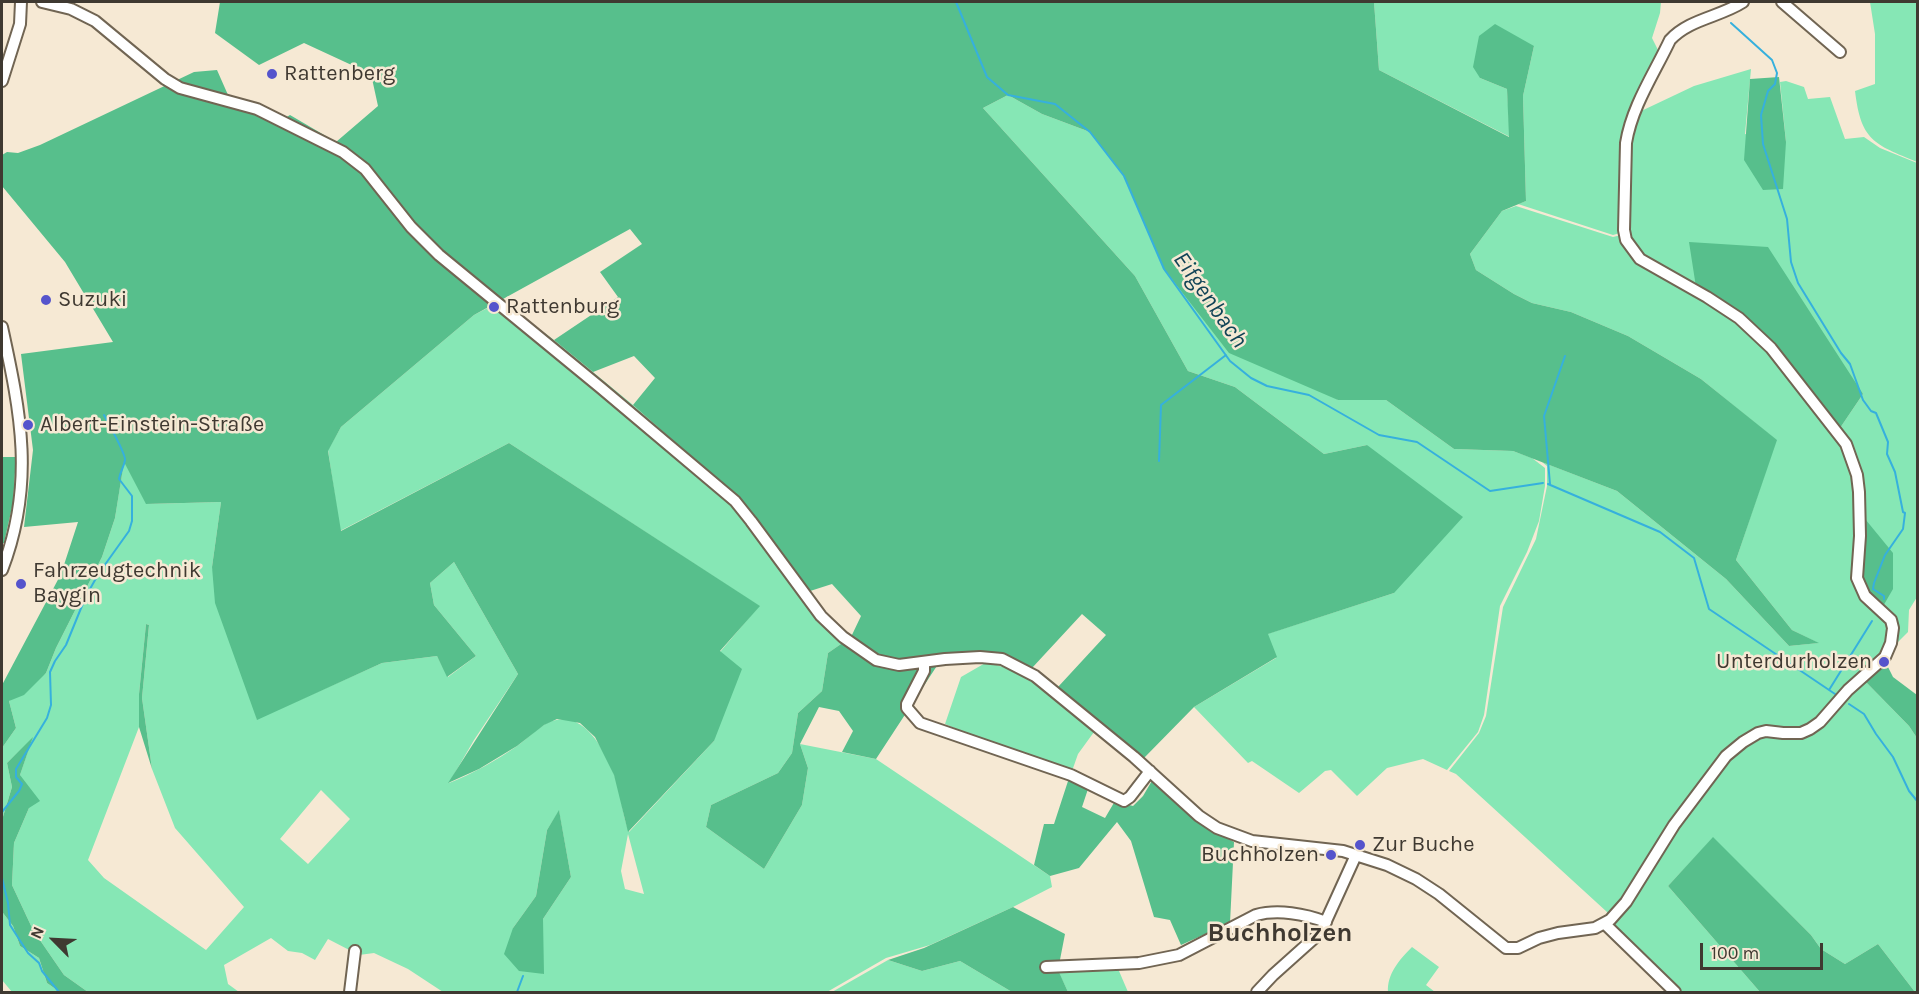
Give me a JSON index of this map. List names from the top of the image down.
{
  "districts": ["Buchholzen"],
  "water": ["Eifgenbach"],
  "places": [
    "Rattenberg",
    "Suzuki",
    "Rattenburg",
    "Albert-Einstein-Straße",
    "Fahrzeugtechnik Baygin",
    "Unterdurholzen",
    "Zur Buche",
    "Buchholzen"
  ],
  "scale_bar": "100 m",
  "north": "top left"
}
